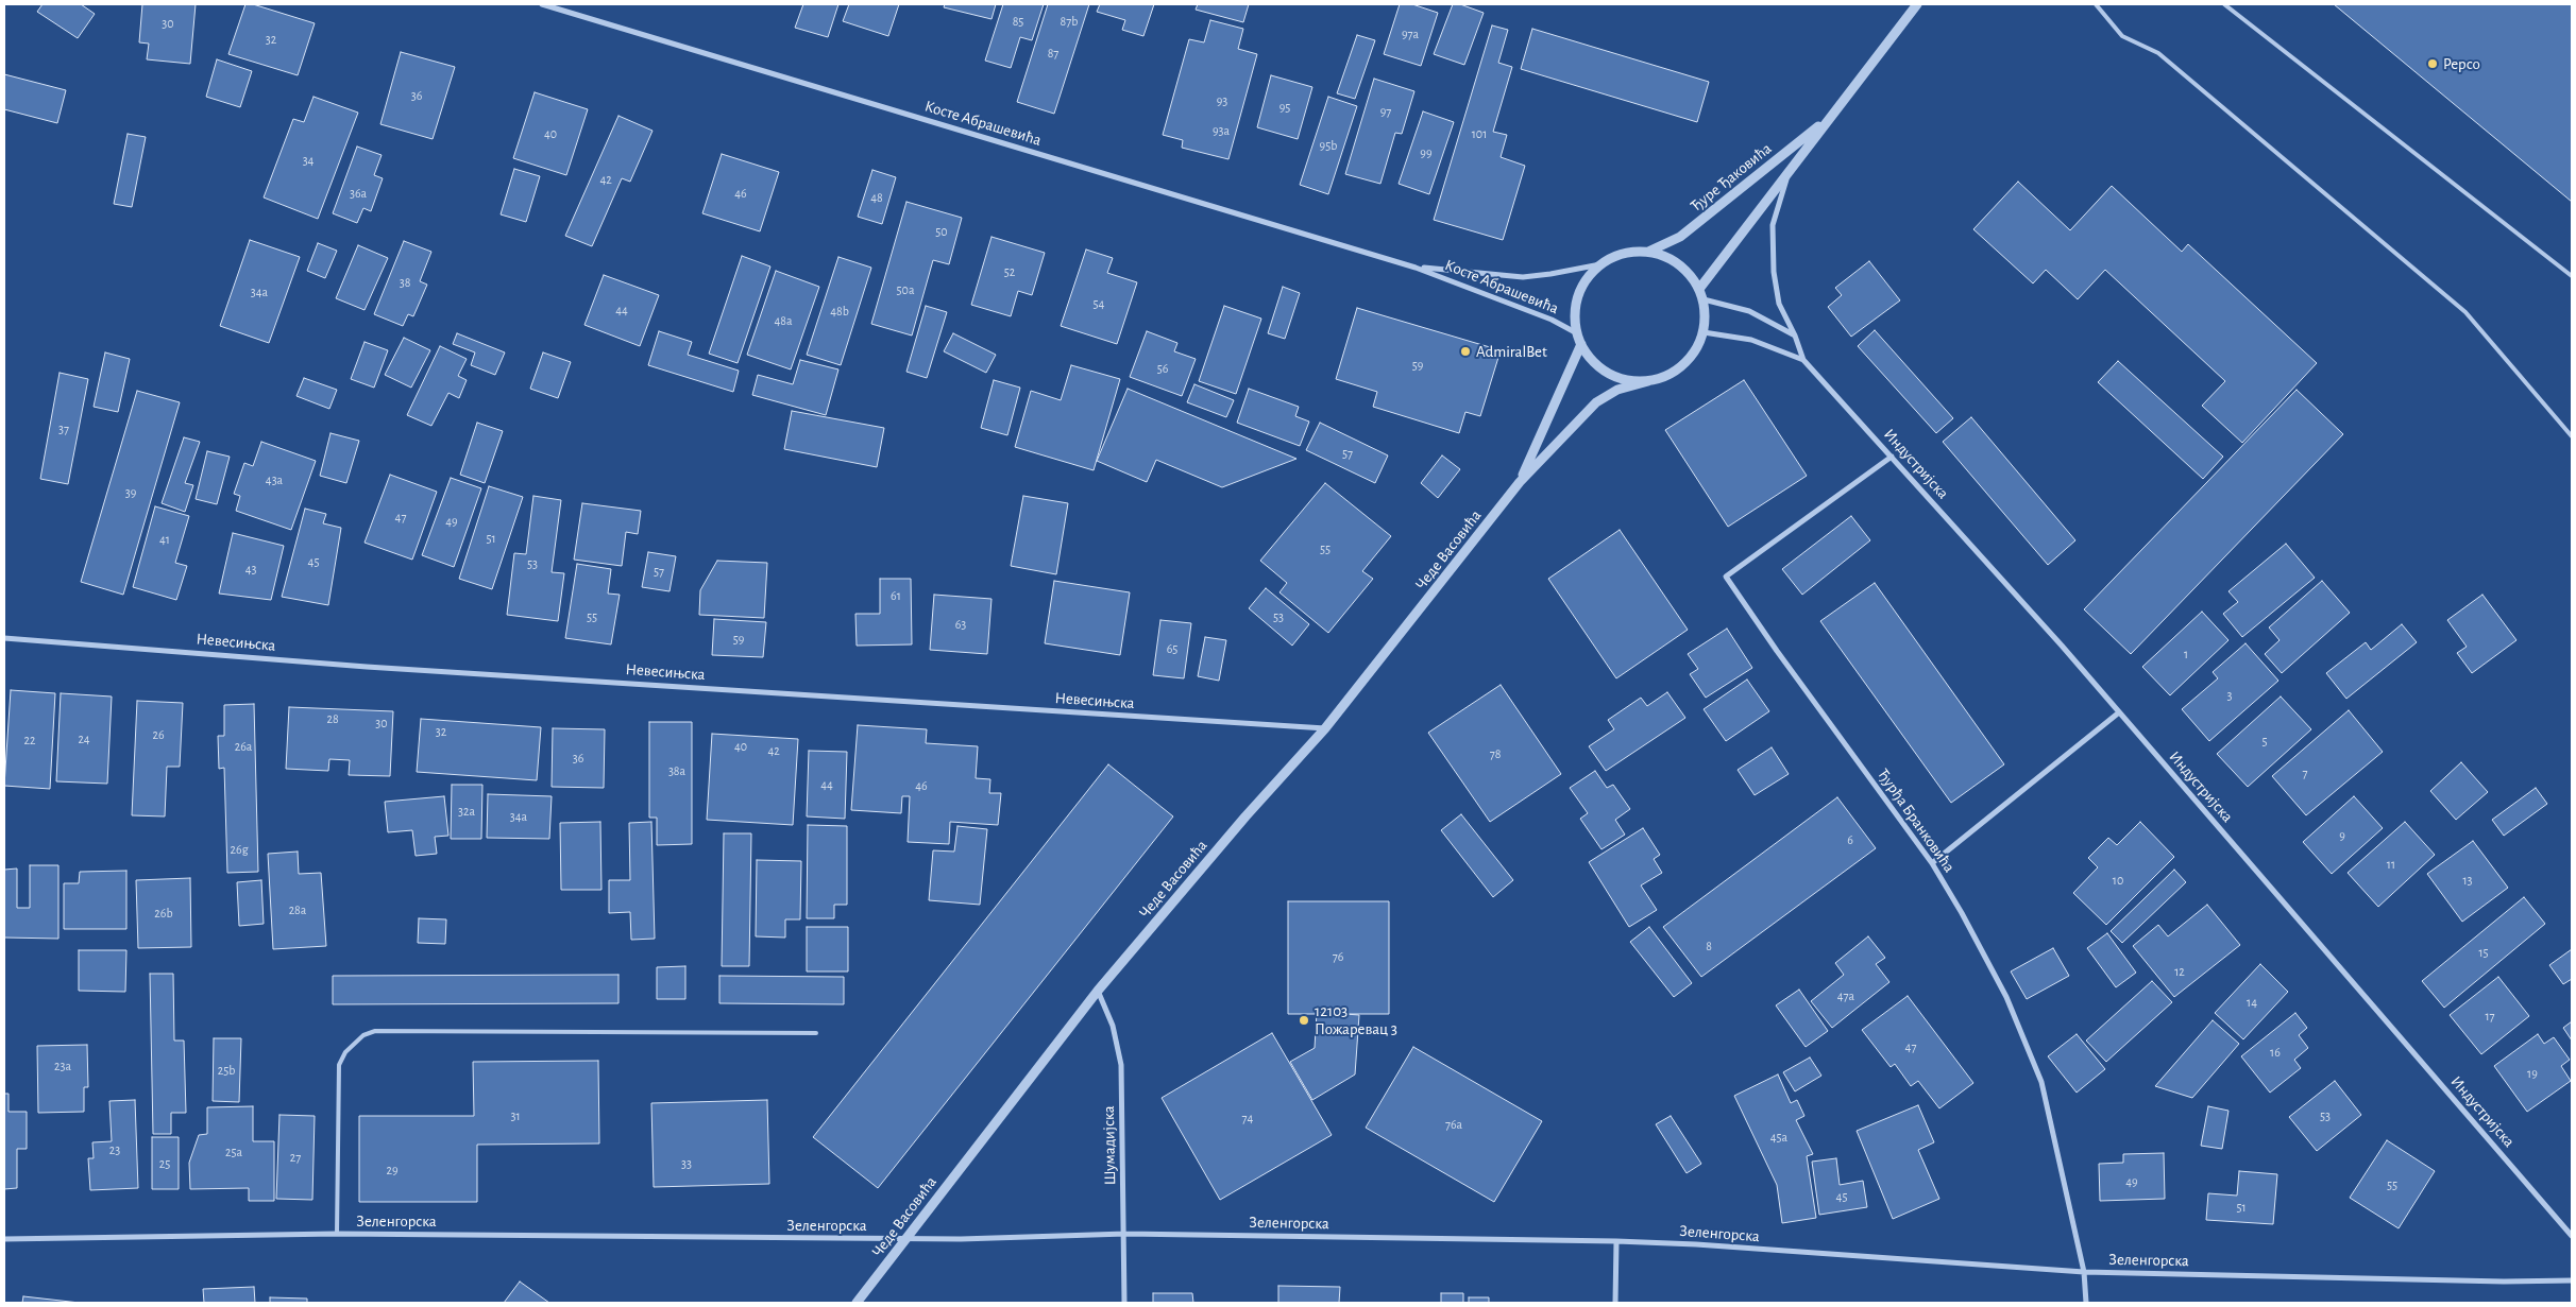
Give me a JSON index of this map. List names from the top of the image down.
{
  "streets": {
    "street": [
      "Косте Абрашевића",
      "Ђуре Ђаковића",
      "Индустријска",
      "Чеде Васовића",
      "Невесињска",
      "Ђурђа Бранковића",
      "Шумадијска",
      "Зеленгорска"
    ]
  },
  "crossings": [
    ["Косте Абрашевића", "Ђуре Ђаковића"],
    ["Косте Абрашевића", "Индустријска"],
    ["Косте Абрашевића", "Чеде Васовића"],
    ["Ђуре Ђаковића", "Индустријска"],
    ["Ђуре Ђаковића", "Чеде Васовића"],
    ["Индустријска", "Чеде Васовића"],
    ["Индустријска", "Ђурђа Бранковића"],
    ["Чеде Васовића", "Невесињска"],
    ["Чеде Васовића", "Шумадијска"],
    ["Чеде Васовића", "Зеленгорска"],
    ["Ђурђа Бранковића", "Зеленгорска"],
    ["Шумадијска", "Зеленгорска"]
  ],
  "places": ["Pepco", "AdmiralBet", "12103 Пожаревац 3"],
  "house_numbers": [
    "85",
    "87b",
    "30",
    "97a",
    "32",
    "87",
    "36",
    "93",
    "95",
    "97",
    "93a",
    "40",
    "101",
    "95b",
    "99",
    "34",
    "42",
    "36a",
    "46",
    "48",
    "50",
    "52",
    "38",
    "50a",
    "34a",
    "54",
    "44",
    "48b",
    "48a",
    "59",
    "56",
    "37",
    "57",
    "43a",
    "39",
    "47",
    "49",
    "51",
    "41",
    "55",
    "45",
    "53",
    "43",
    "57",
    "61",
    "55",
    "53",
    "63",
    "59",
    "65",
    "1",
    "3",
    "28",
    "30",
    "32",
    "26",
    "24",
    "22",
    "5",
    "26a",
    "40",
    "42",
    "78",
    "36",
    "38a",
    "7",
    "44",
    "46",
    "32a",
    "34a",
    "9",
    "6",
    "26g",
    "11",
    "10",
    "13",
    "28a",
    "26b",
    "8",
    "15",
    "76",
    "12",
    "47a",
    "14",
    "17",
    "47",
    "16",
    "23a",
    "25b",
    "19",
    "31",
    "53",
    "74",
    "76a",
    "45a",
    "23",
    "25a",
    "27",
    "25",
    "33",
    "29",
    "49",
    "55",
    "45",
    "51"
  ]
}
